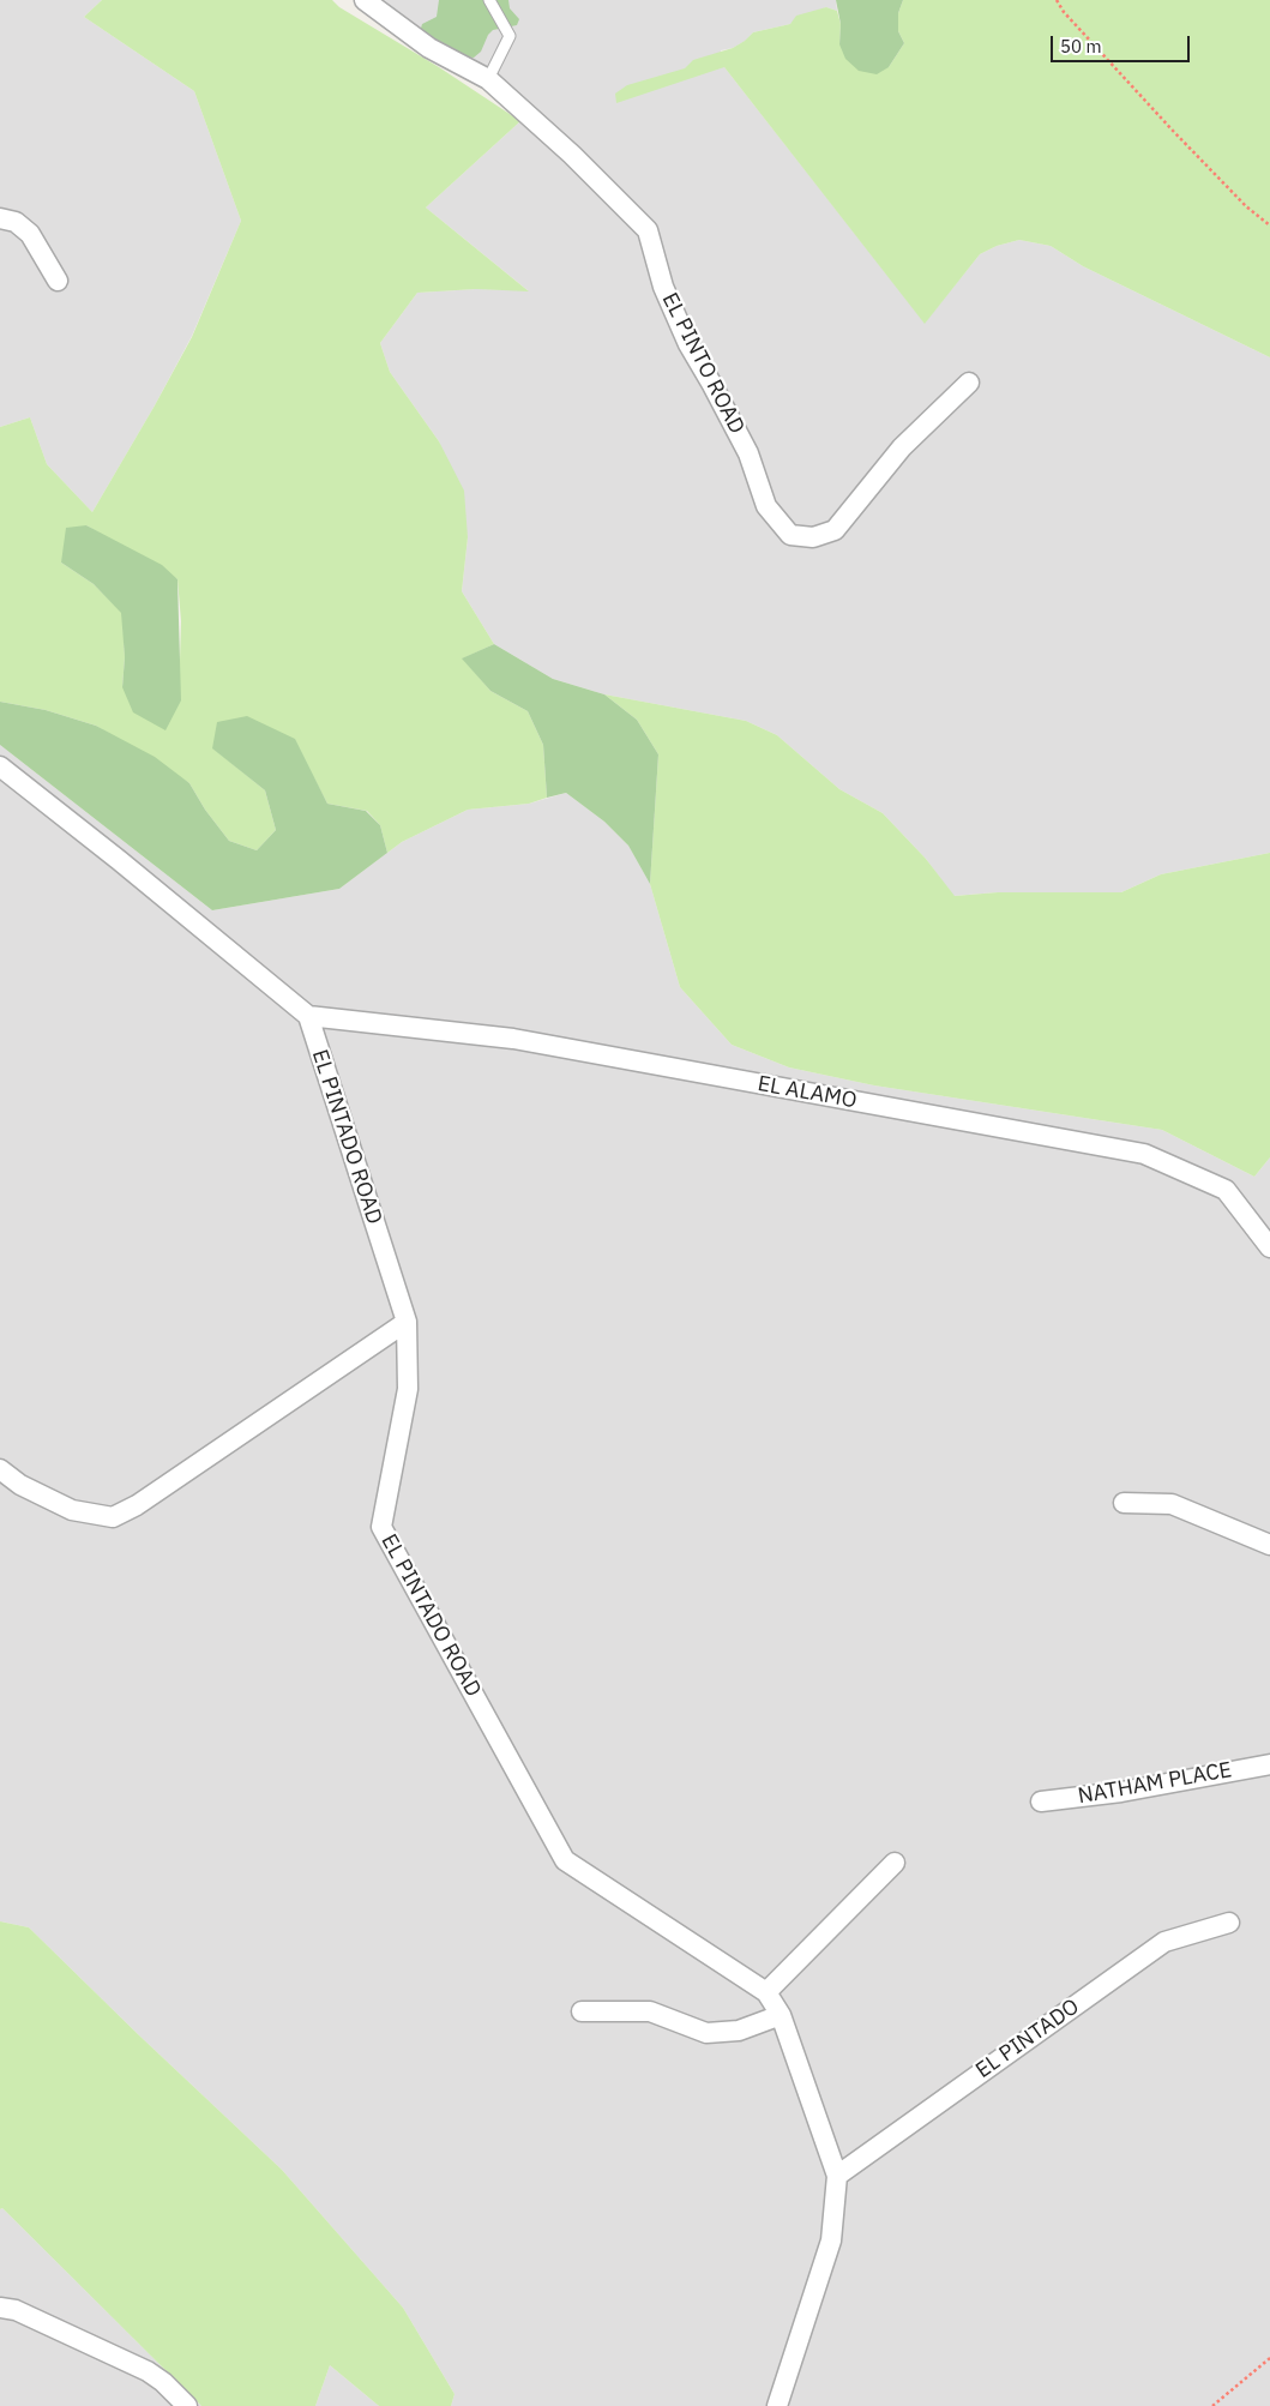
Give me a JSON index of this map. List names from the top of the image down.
{
  "streets": {
    "street": [
      "EL PINTO ROAD",
      "EL ALAMO",
      "EL PINTADO ROAD",
      "NATHAM PLACE",
      "EL PINTADO"
    ]
  },
  "crossings": [
    ["EL ALAMO", "EL PINTADO ROAD"],
    ["EL PINTADO ROAD", "EL PINTADO"]
  ],
  "scale_bar": "50 m"
}
